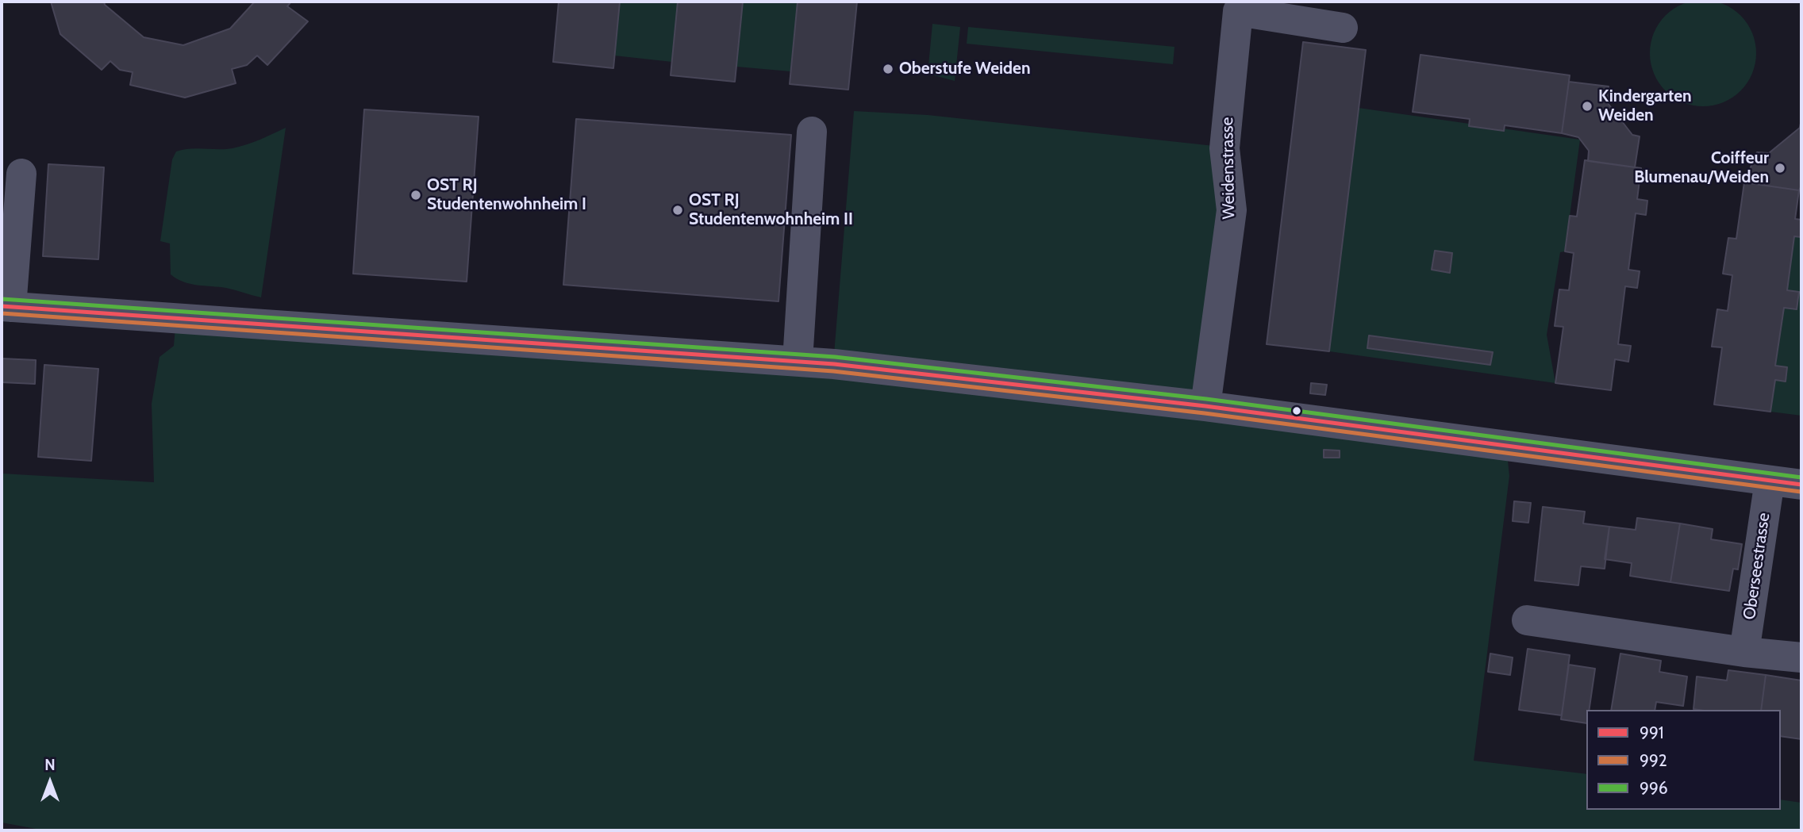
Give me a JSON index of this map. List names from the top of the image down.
{
  "streets": {
    "street": ["Weidenstrasse", "Oberseestrasse"]
  },
  "places": [
    "Oberstufe Weiden",
    "Kindergarten Weiden",
    "Coiffeur Blumenau/Weiden",
    "OST RJ Studentenwohnheim I",
    "OST RJ Studentenwohnheim II"
  ],
  "lines": ["transit line 996", "transit line 991", "transit line 992"],
  "legend": ["991", "992", "996"],
  "north": "top"
}
